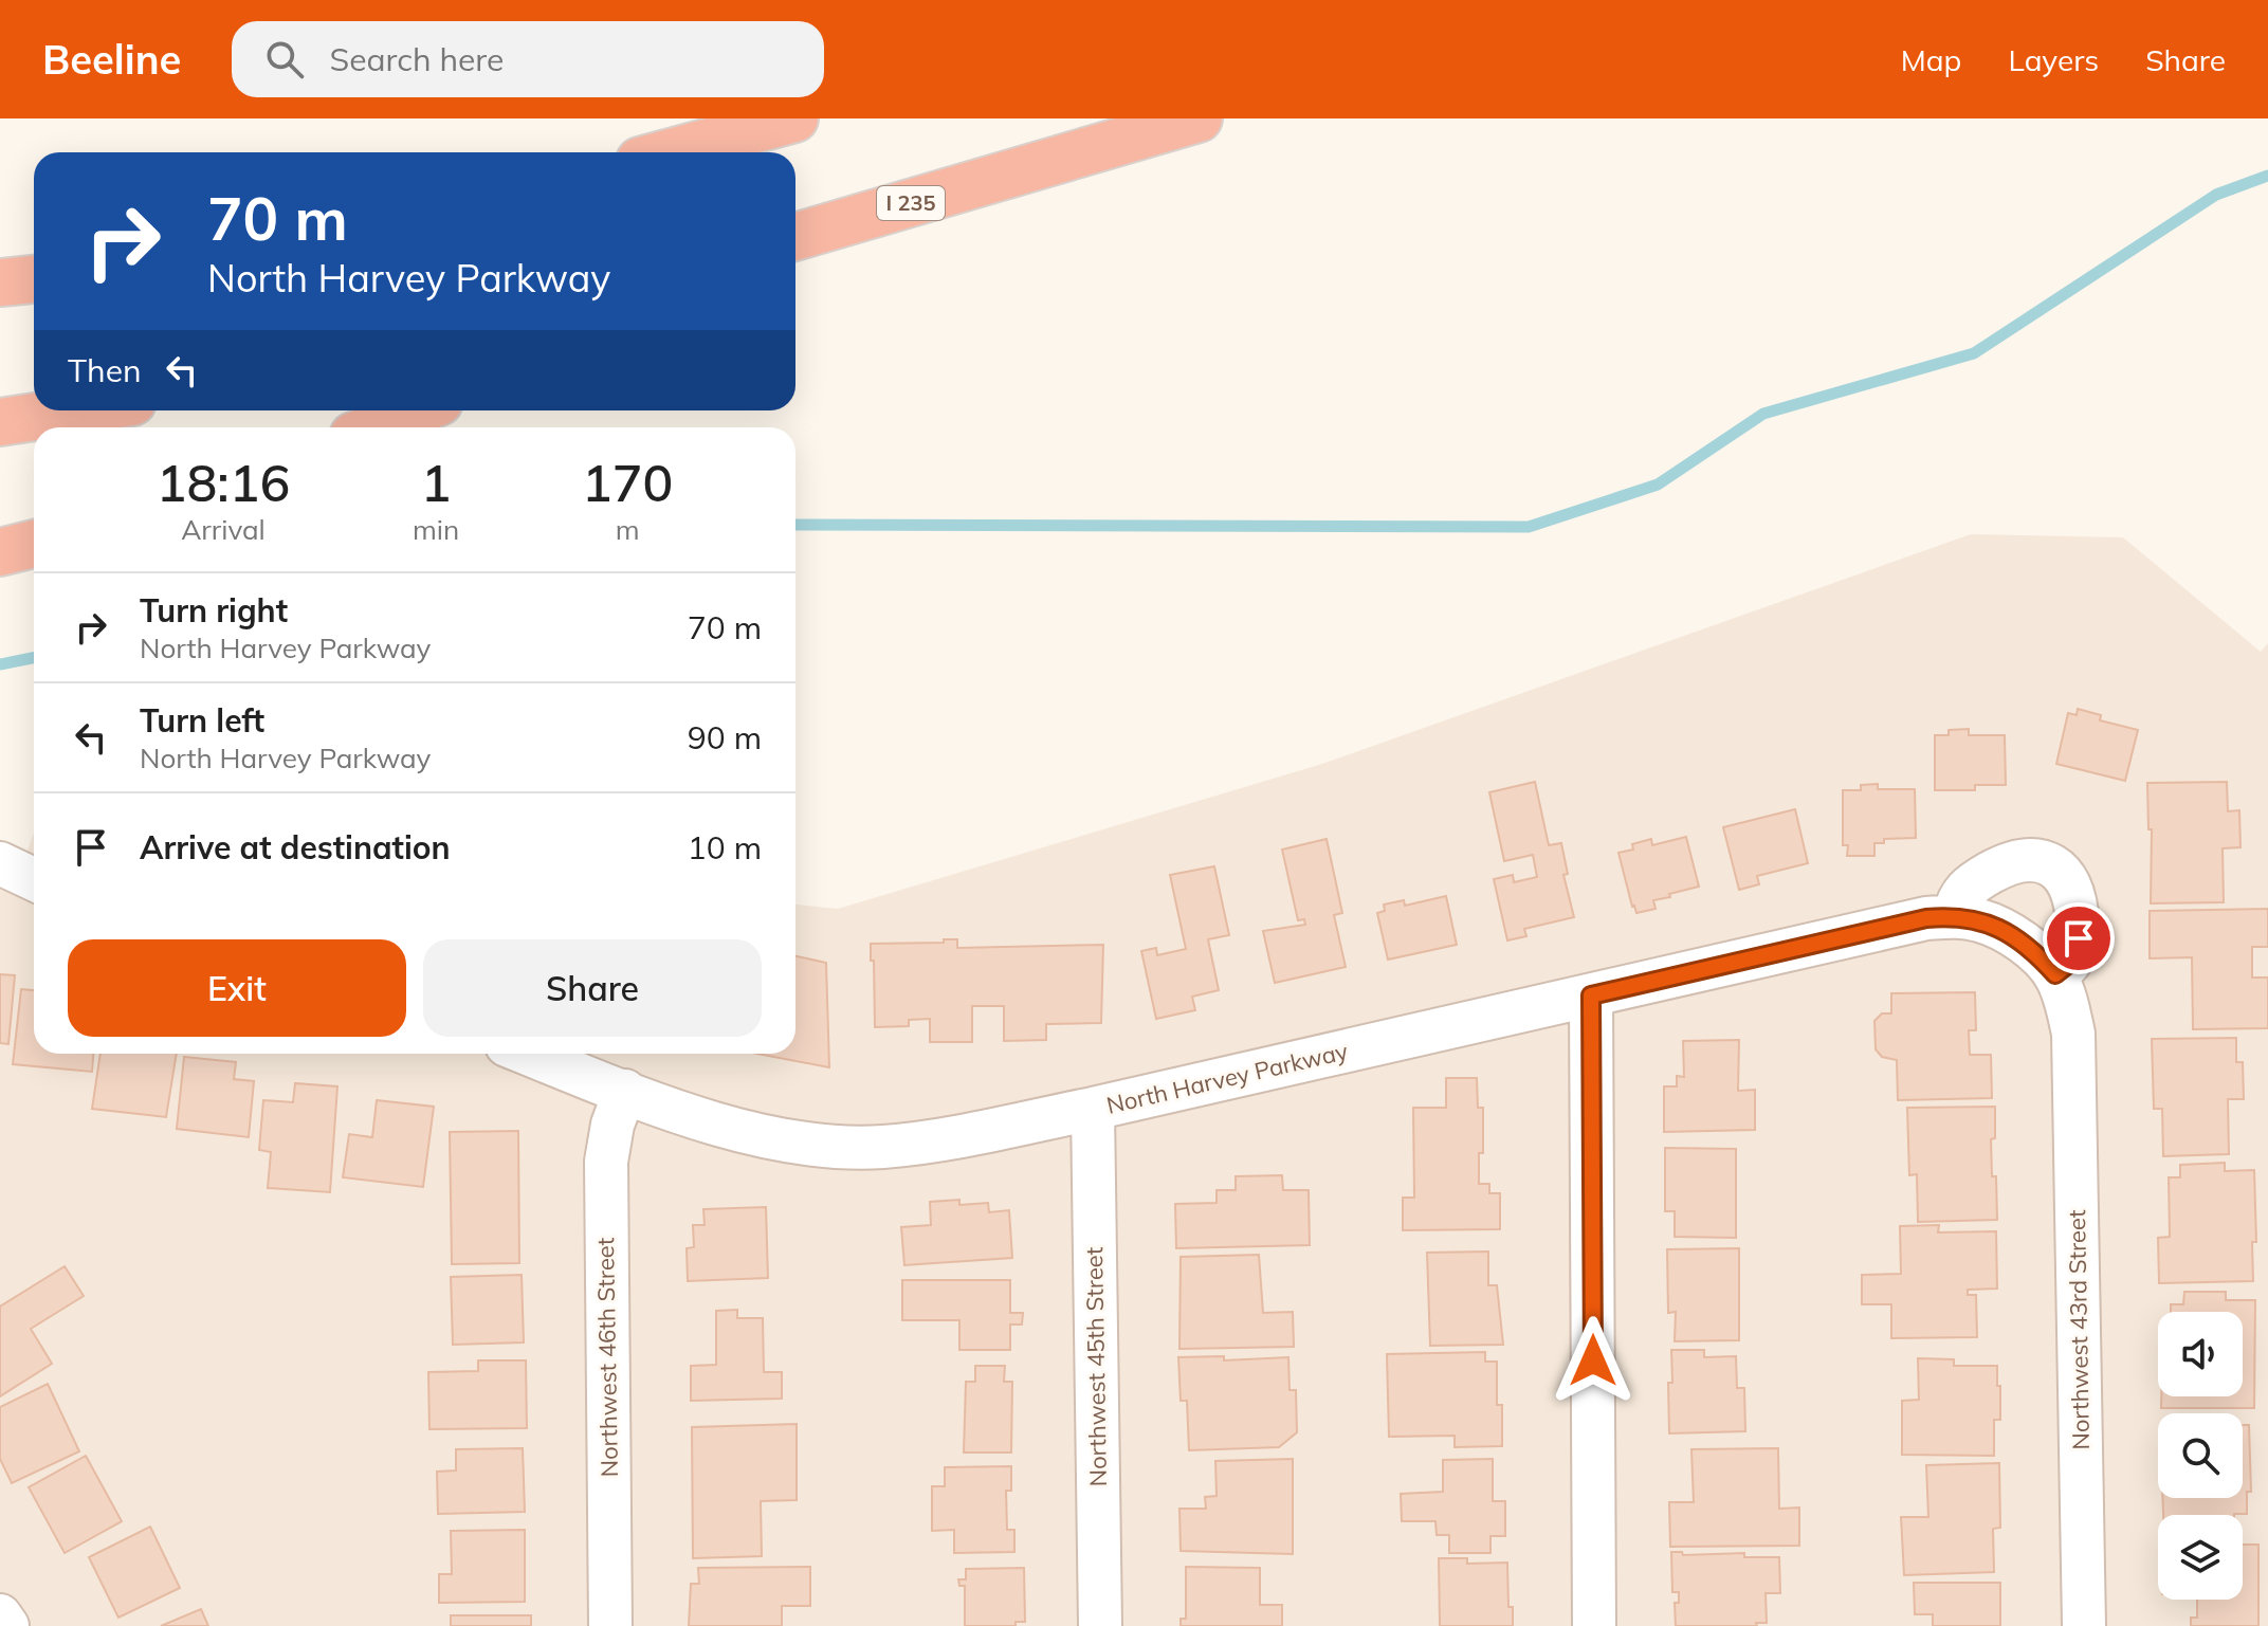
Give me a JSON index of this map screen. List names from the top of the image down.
{
  "streets": {
    "highway": ["I 235"],
    "street": [
      "North Harvey Parkway",
      "Northwest 43rd Street",
      "Northwest 46th Street",
      "Northwest 45th Street"
    ]
  },
  "crossings": [
    ["North Harvey Parkway", "Northwest 43rd Street"],
    ["North Harvey Parkway", "Northwest 46th Street"],
    ["North Harvey Parkway", "Northwest 45th Street"]
  ],
  "page": {
    "header": "Beeline",
    "search": "Search here",
    "nav": ["Map", "Layers", "Share"],
    "turn": ["70 m", "North Harvey Parkway"],
    "then": "Then",
    "eta": [
      "18:16",
      "Arrival",
      "1",
      "min",
      "170",
      "m"
    ],
    "list": [
      {
        "name": "Turn right",
        "note": "North Harvey Parkway",
        "value": "70 m"
      },
      {
        "name": "Turn left",
        "note": "North Harvey Parkway",
        "value": "90 m"
      },
      {
        "name": "Arrive at destination",
        "value": "10 m"
      }
    ],
    "buttons": ["Exit", "Share"]
  }
}
